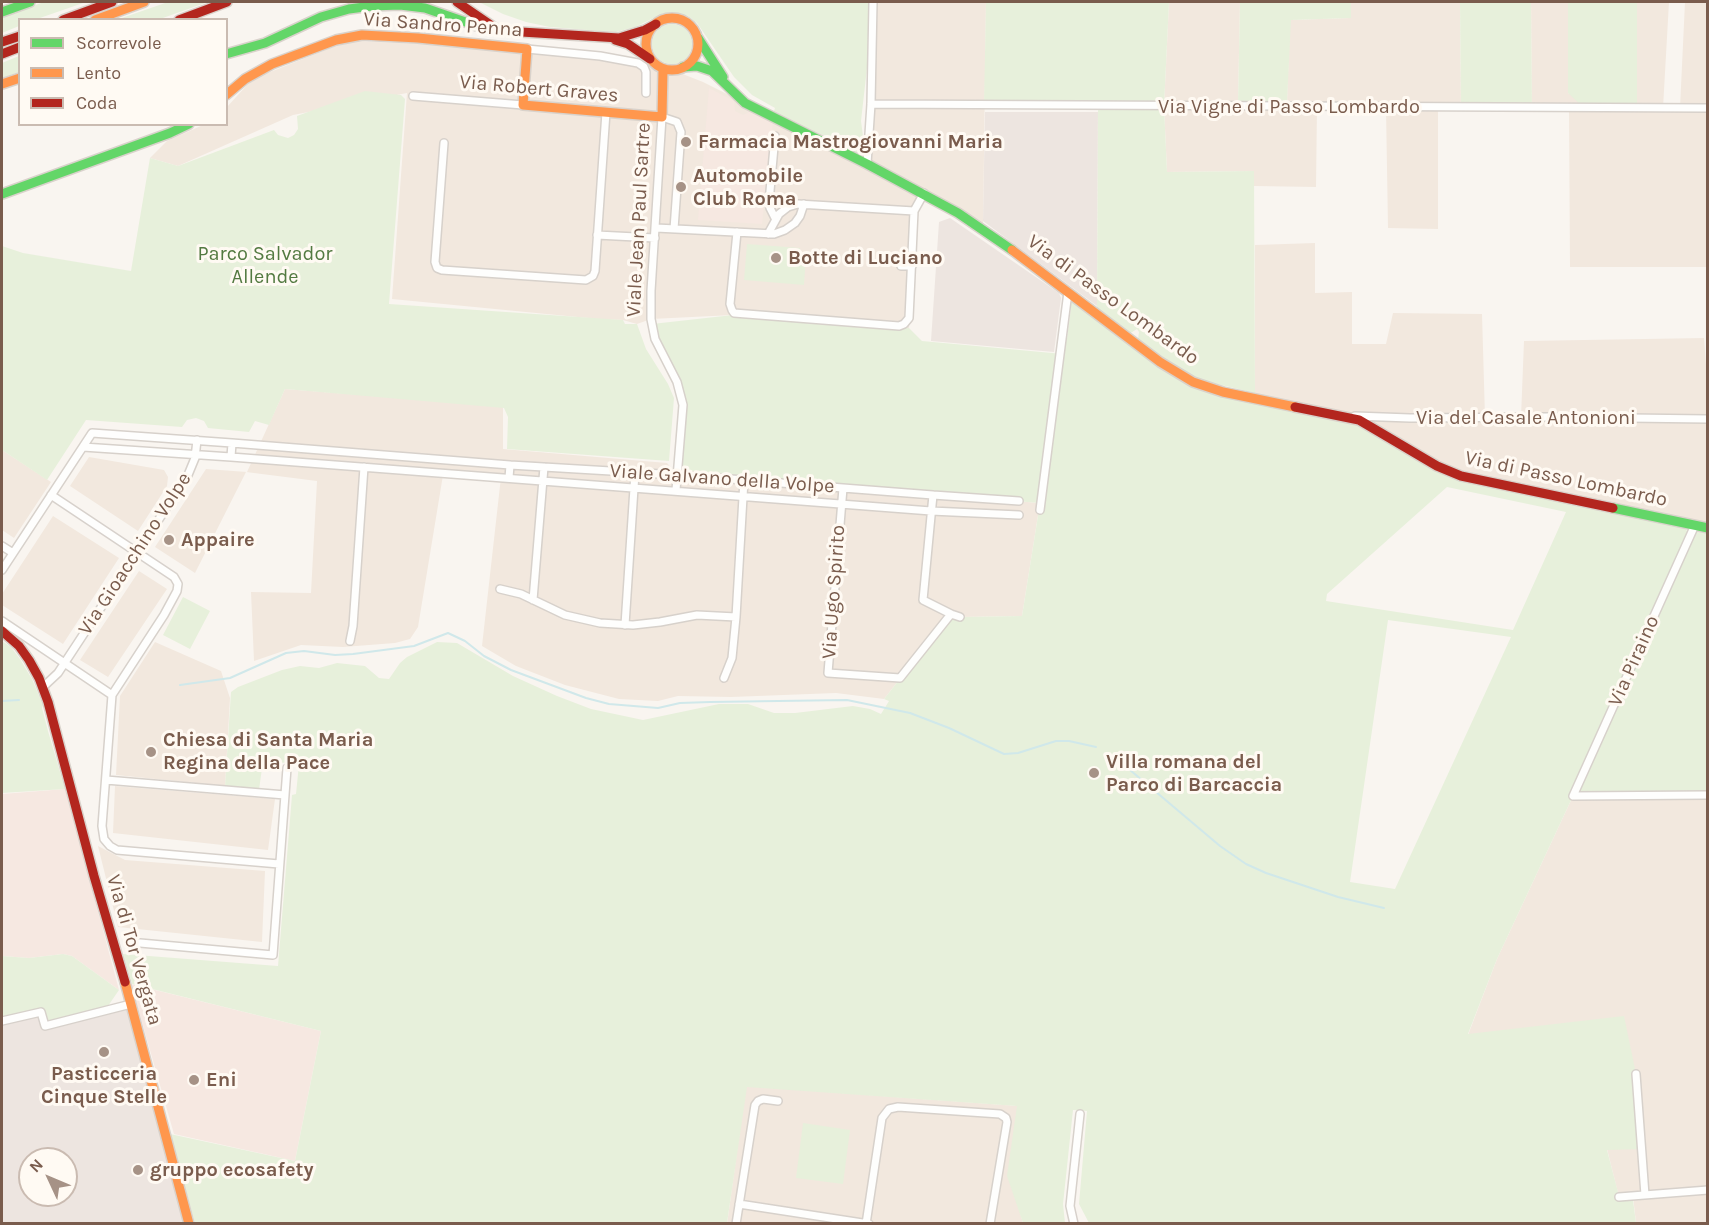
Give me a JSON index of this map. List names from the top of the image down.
{
  "streets": {
    "main road": [
      "Via Sandro Penna",
      "Via Robert Graves",
      "Viale Jean Paul Sartre",
      "Via di Passo Lombardo",
      "Via di Tor Vergata"
    ],
    "street": [
      "Via Vigne di Passo Lombardo",
      "Via del Casale Antonioni",
      "Viale Galvano della Volpe",
      "Via Gioacchino Volpe",
      "Via Ugo Spirito",
      "Via Piraino"
    ]
  },
  "crossings": [
    ["Via Robert Graves", "Viale Jean Paul Sartre"],
    ["Viale Jean Paul Sartre", "Via di Passo Lombardo"],
    ["Viale Jean Paul Sartre", "Viale Galvano della Volpe"],
    ["Via di Passo Lombardo", "Via del Casale Antonioni"],
    ["Via di Passo Lombardo", "Via Piraino"],
    ["Viale Galvano della Volpe", "Via Gioacchino Volpe"],
    ["Viale Galvano della Volpe", "Via Ugo Spirito"]
  ],
  "parks": ["Parco Salvador Allende"],
  "places": [
    "Farmacia Mastrogiovanni Maria",
    "Automobile Club Roma",
    "Botte di Luciano",
    "Appaire",
    "Chiesa di Santa Maria Regina della Pace",
    "Villa romana del Parco di Barcaccia",
    "Pasticceria Cinque Stelle",
    "Eni",
    "gruppo ecosafety"
  ],
  "legend": ["Scorrevole", "Lento", "Coda"],
  "north": "top left"
}
